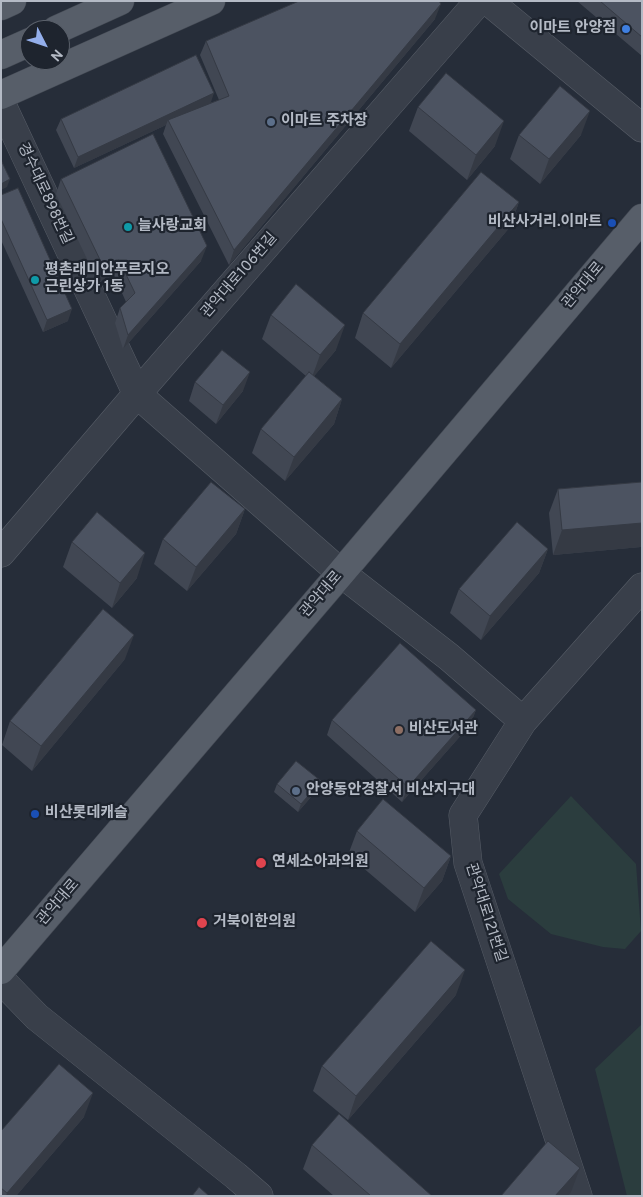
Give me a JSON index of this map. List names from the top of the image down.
{
  "streets": {
    "main road": ["관악대로"],
    "street": ["경수대로898번길", "관악대로106번길", "관악대로121번길"]
  },
  "crossings": [
    ["경수대로898번길", "관악대로106번길"]
  ],
  "places": [
    "이마트 안양점",
    "이마트 주차장",
    "비산사거리.이마트",
    "늘사랑교회",
    "평촌래미안푸르지오 근린상가 1동",
    "비산도서관",
    "안양동안경찰서 비산지구대",
    "비산롯데캐슬",
    "연세소아과의원",
    "거북이한의원"
  ],
  "north": "bottom right"
}
